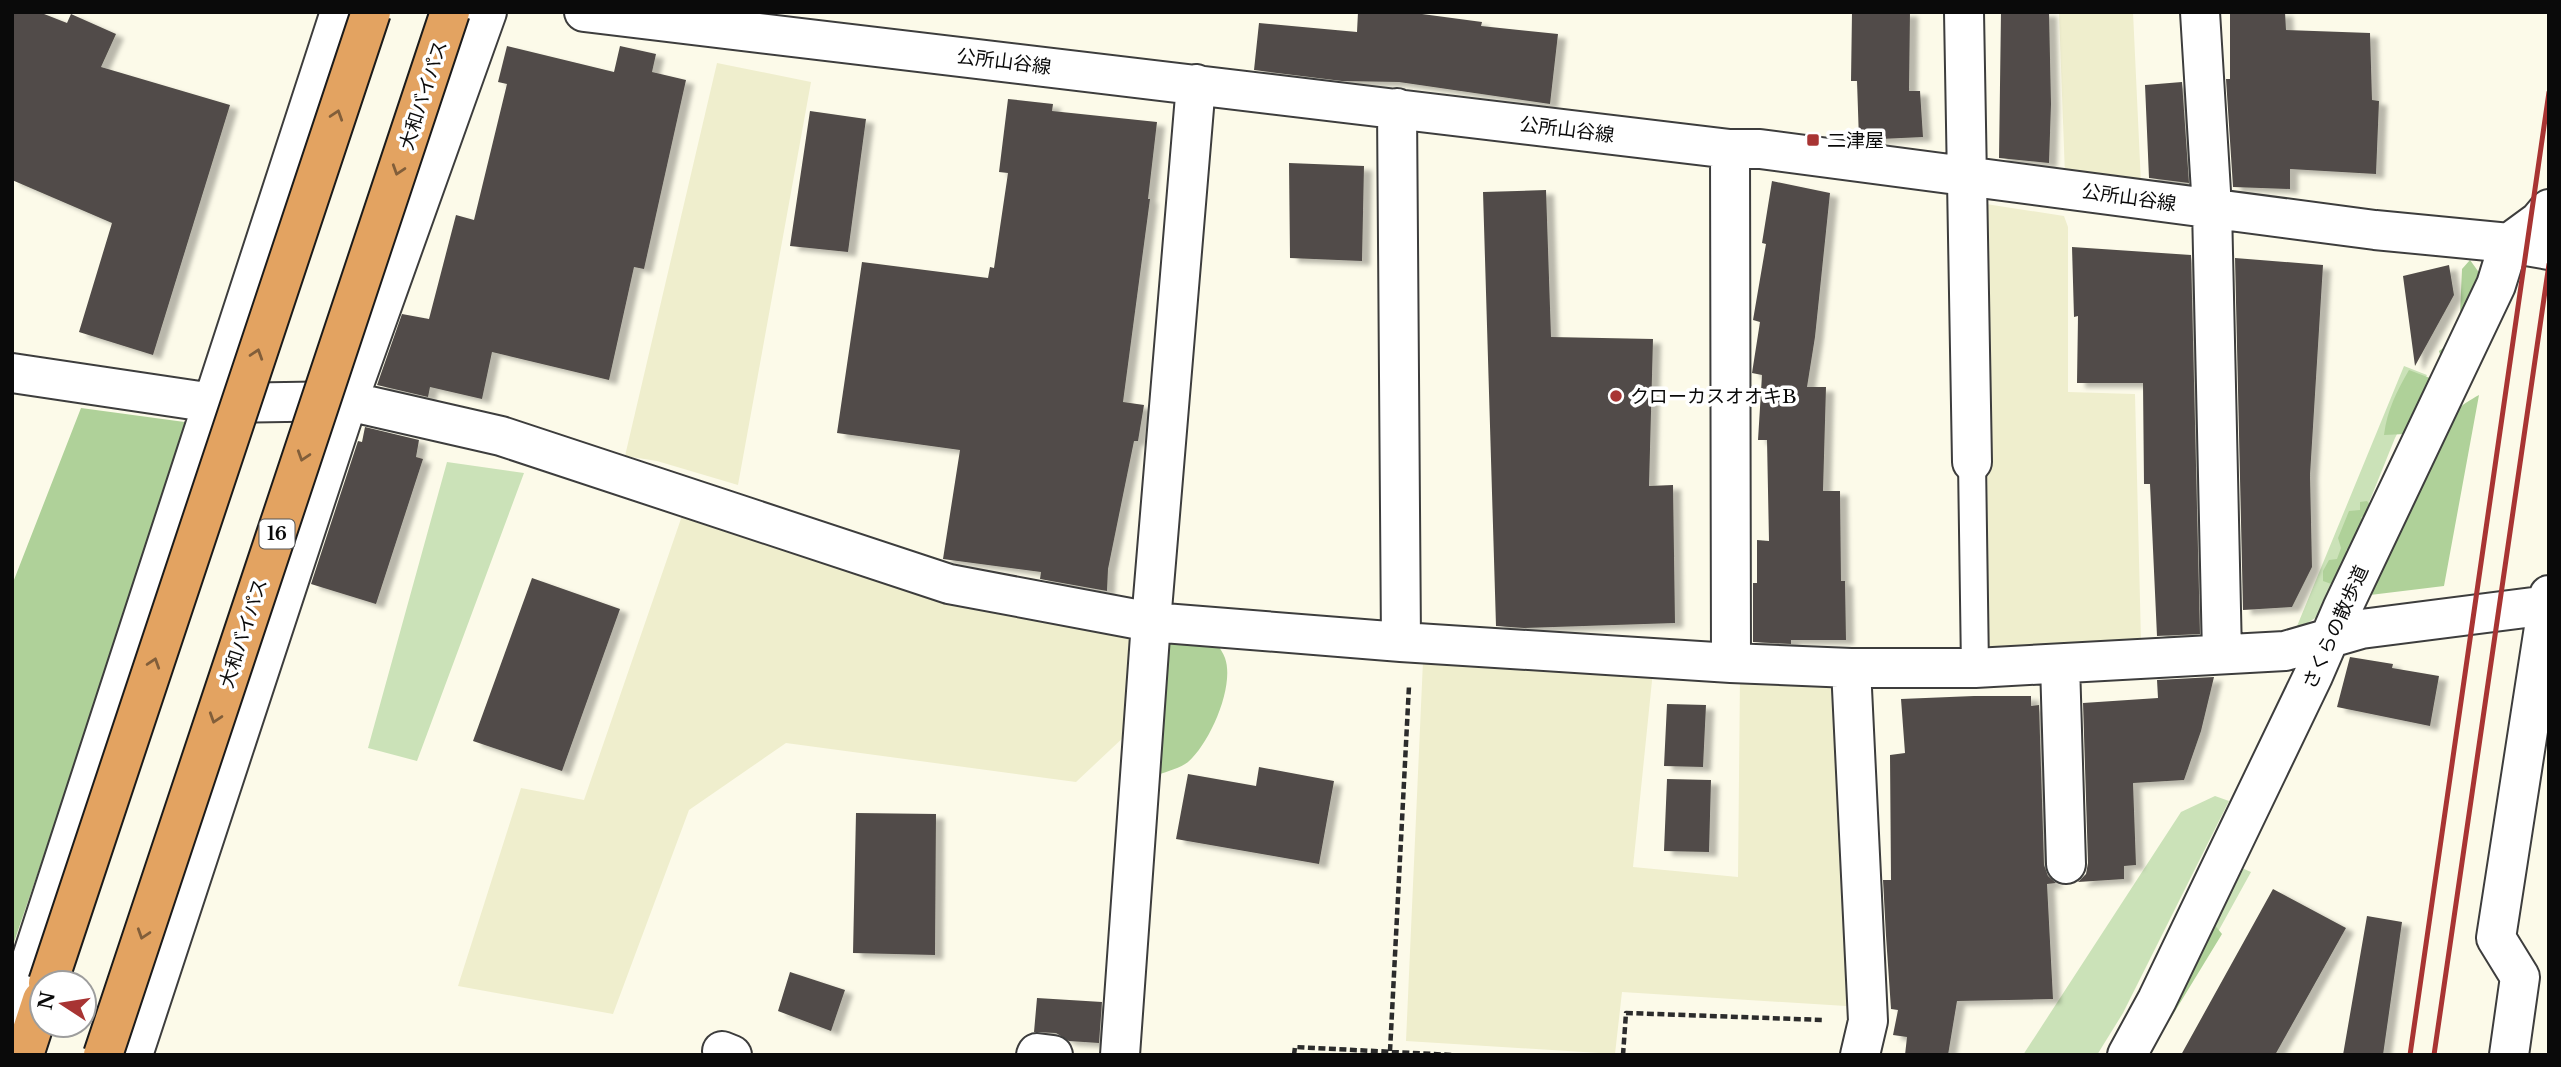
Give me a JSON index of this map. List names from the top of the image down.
{
  "streets": {
    "highway": ["大和バイパス", "16"],
    "street": ["公所山谷線", "さくらの散歩道"]
  },
  "crossings": [
    ["公所山谷線", "さくらの散歩道"]
  ],
  "places": {
    "transit": ["二津屋"],
    "other": ["クローカスオオキB"]
  },
  "north": "left"
}
